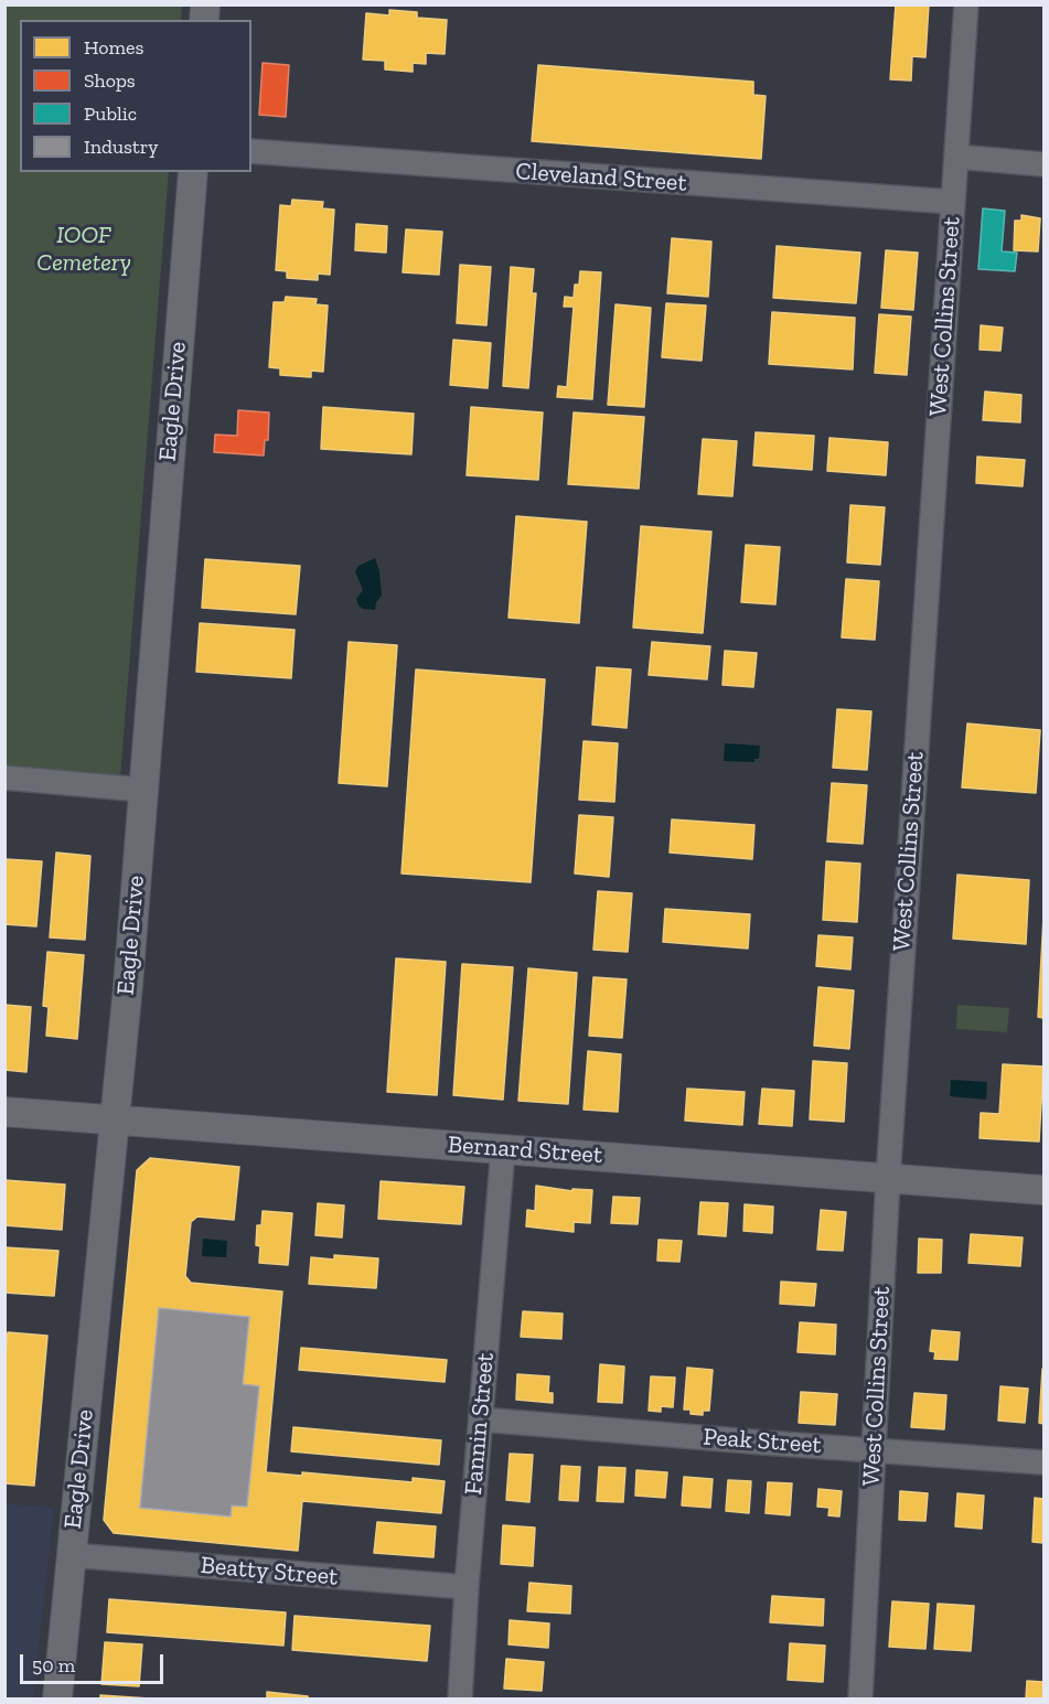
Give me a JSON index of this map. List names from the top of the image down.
{
  "streets": {
    "street": [
      "Cleveland Street",
      "West Collins Street",
      "Eagle Drive",
      "Bernard Street",
      "Fannin Street",
      "Peak Street",
      "Beatty Street"
    ]
  },
  "crossings": [
    ["Cleveland Street", "West Collins Street"],
    ["West Collins Street", "Bernard Street"],
    ["West Collins Street", "Peak Street"],
    ["Eagle Drive", "Bernard Street"],
    ["Eagle Drive", "Beatty Street"],
    ["Bernard Street", "Fannin Street"],
    ["Fannin Street", "Peak Street"],
    ["Fannin Street", "Beatty Street"]
  ],
  "parks": ["IOOF Cemetery"],
  "legend": [
    "Homes",
    "Shops",
    "Public",
    "Industry"
  ],
  "scale_bar": "50 m"
}
